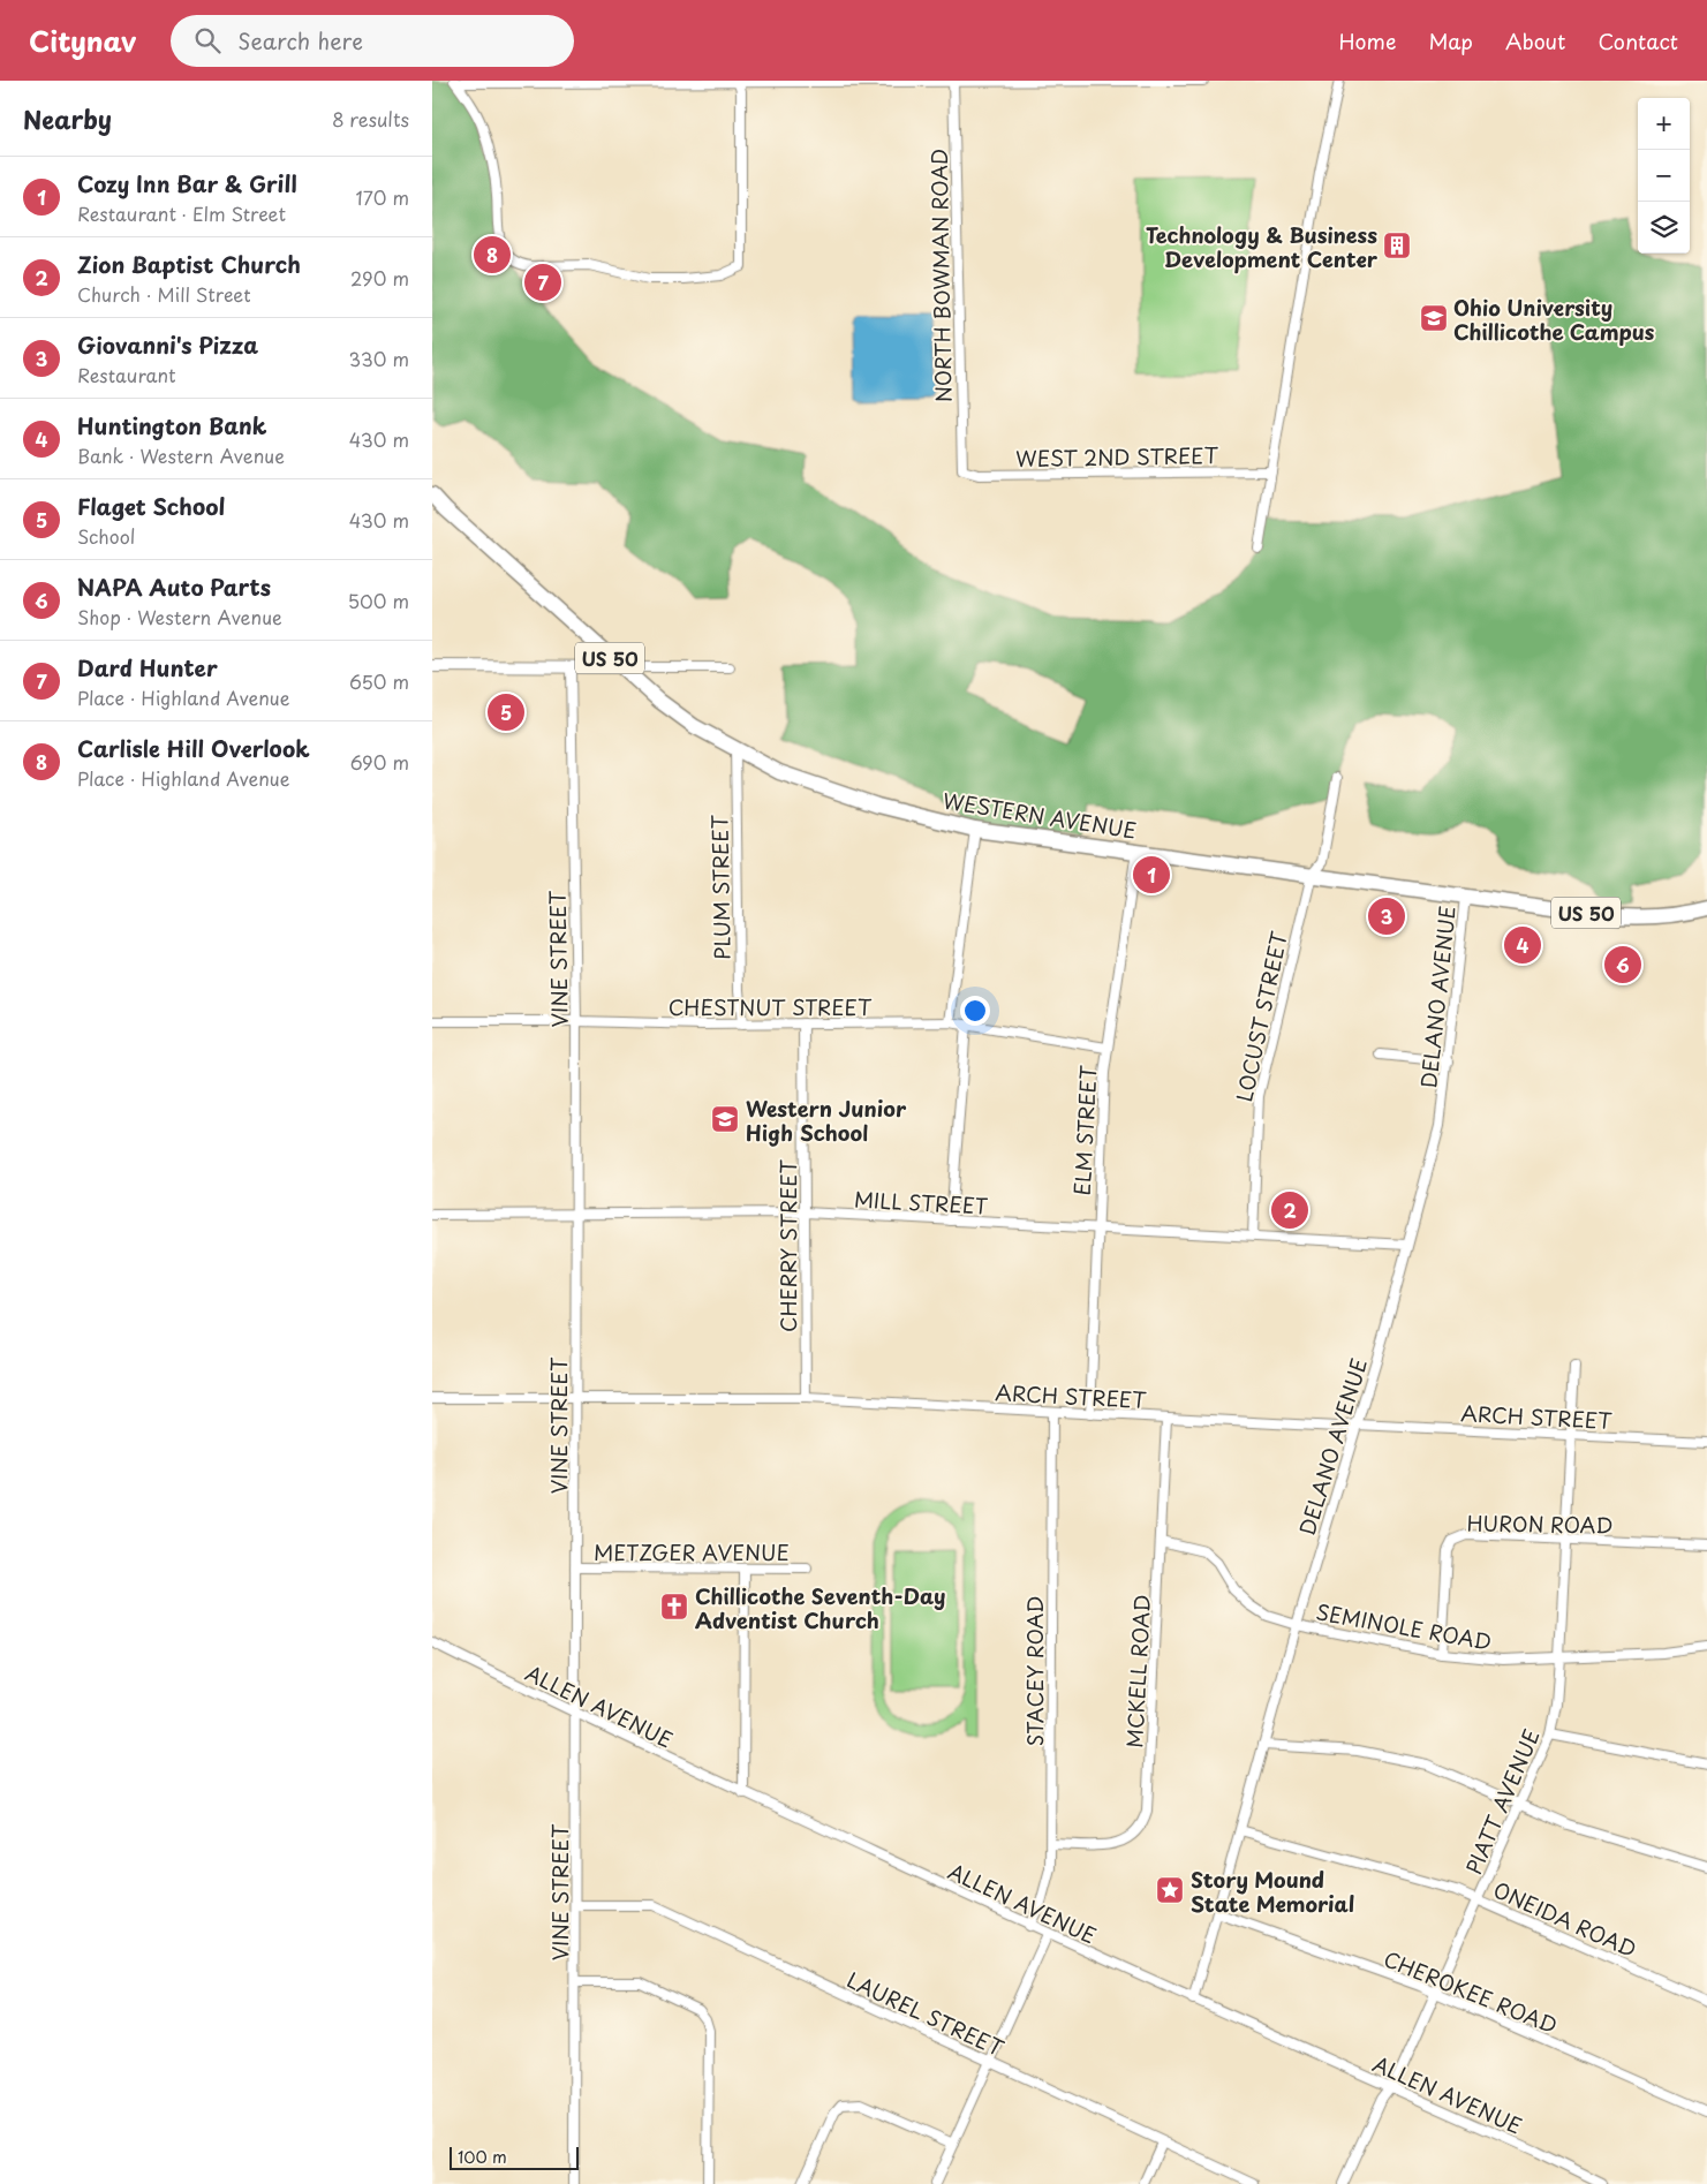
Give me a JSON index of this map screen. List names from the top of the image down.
{
  "streets": {
    "main road": ["US 50", "WESTERN AVENUE"],
    "street": [
      "NORTH BOWMAN ROAD",
      "WEST 2ND STREET",
      "PLUM STREET",
      "VINE STREET",
      "DELANO AVENUE",
      "CHESTNUT STREET",
      "LOCUST STREET",
      "ELM STREET",
      "MILL STREET",
      "CHERRY STREET",
      "ARCH STREET",
      "HURON ROAD",
      "METZGER AVENUE",
      "SEMINOLE ROAD",
      "STACEY ROAD",
      "MCKELL ROAD",
      "ALLEN AVENUE",
      "PIATT AVENUE",
      "ONEIDA ROAD",
      "CHEROKEE ROAD",
      "LAUREL STREET"
    ]
  },
  "crossings": [
    ["NORTH BOWMAN ROAD", "WEST 2ND STREET"],
    ["WESTERN AVENUE", "PLUM STREET"],
    ["WESTERN AVENUE", "DELANO AVENUE"],
    ["WESTERN AVENUE", "LOCUST STREET"],
    ["WESTERN AVENUE", "ELM STREET"],
    ["PLUM STREET", "CHESTNUT STREET"],
    ["VINE STREET", "CHESTNUT STREET"],
    ["VINE STREET", "MILL STREET"],
    ["VINE STREET", "ARCH STREET"],
    ["VINE STREET", "METZGER AVENUE"],
    ["VINE STREET", "ALLEN AVENUE"],
    ["VINE STREET", "LAUREL STREET"],
    ["DELANO AVENUE", "MILL STREET"],
    ["DELANO AVENUE", "ARCH STREET"],
    ["DELANO AVENUE", "SEMINOLE ROAD"],
    ["DELANO AVENUE", "ALLEN AVENUE"],
    ["DELANO AVENUE", "ONEIDA ROAD"],
    ["DELANO AVENUE", "CHEROKEE ROAD"],
    ["CHESTNUT STREET", "ELM STREET"],
    ["CHESTNUT STREET", "CHERRY STREET"],
    ["LOCUST STREET", "MILL STREET"],
    ["ELM STREET", "MILL STREET"],
    ["ELM STREET", "ARCH STREET"],
    ["MILL STREET", "CHERRY STREET"],
    ["CHERRY STREET", "ARCH STREET"],
    ["ARCH STREET", "STACEY ROAD"],
    ["ARCH STREET", "MCKELL ROAD"],
    ["ARCH STREET", "PIATT AVENUE"],
    ["HURON ROAD", "SEMINOLE ROAD"],
    ["HURON ROAD", "PIATT AVENUE"],
    ["SEMINOLE ROAD", "MCKELL ROAD"],
    ["SEMINOLE ROAD", "PIATT AVENUE"],
    ["STACEY ROAD", "MCKELL ROAD"],
    ["STACEY ROAD", "ALLEN AVENUE"],
    ["ALLEN AVENUE", "PIATT AVENUE"],
    ["PIATT AVENUE", "ONEIDA ROAD"],
    ["PIATT AVENUE", "CHEROKEE ROAD"]
  ],
  "places": {
    "building": ["Technology & Business Development Center"],
    "school or university": ["Ohio University Chillicothe Campus", "Western Junior High School"],
    "church": ["Chillicothe Seventh-Day Adventist Church"],
    "place": ["Story Mound State Memorial"]
  },
  "scale_bar": "100 m",
  "page": {
    "header": "Citynav",
    "search": "Search here",
    "nav": [
      "Home",
      "Map",
      "About",
      "Contact"
    ],
    "heading": ["Nearby", "8 results"],
    "map_buttons": ["+", "−"],
    "list": [
      {
        "mark": "1",
        "name": "Cozy Inn Bar & Grill",
        "note": "Restaurant · Elm Street",
        "value": "170 m"
      },
      {
        "mark": "2",
        "name": "Zion Baptist Church",
        "note": "Church · Mill Street",
        "value": "290 m"
      },
      {
        "mark": "3",
        "name": "Giovanni's Pizza",
        "note": "Restaurant",
        "value": "330 m"
      },
      {
        "mark": "4",
        "name": "Huntington Bank",
        "note": "Bank · Western Avenue",
        "value": "430 m"
      },
      {
        "mark": "5",
        "name": "Flaget School",
        "note": "School",
        "value": "430 m"
      },
      {
        "mark": "6",
        "name": "NAPA Auto Parts",
        "note": "Shop · Western Avenue",
        "value": "500 m"
      },
      {
        "mark": "7",
        "name": "Dard Hunter",
        "note": "Place · Highland Avenue",
        "value": "650 m"
      },
      {
        "mark": "8",
        "name": "Carlisle Hill Overlook",
        "note": "Place · Highland Avenue",
        "value": "690 m"
      }
    ],
    "pins": [
      "8",
      "7",
      "5",
      "1",
      "3",
      "4",
      "6",
      "2"
    ],
    "scale": "100 m"
  }
}
